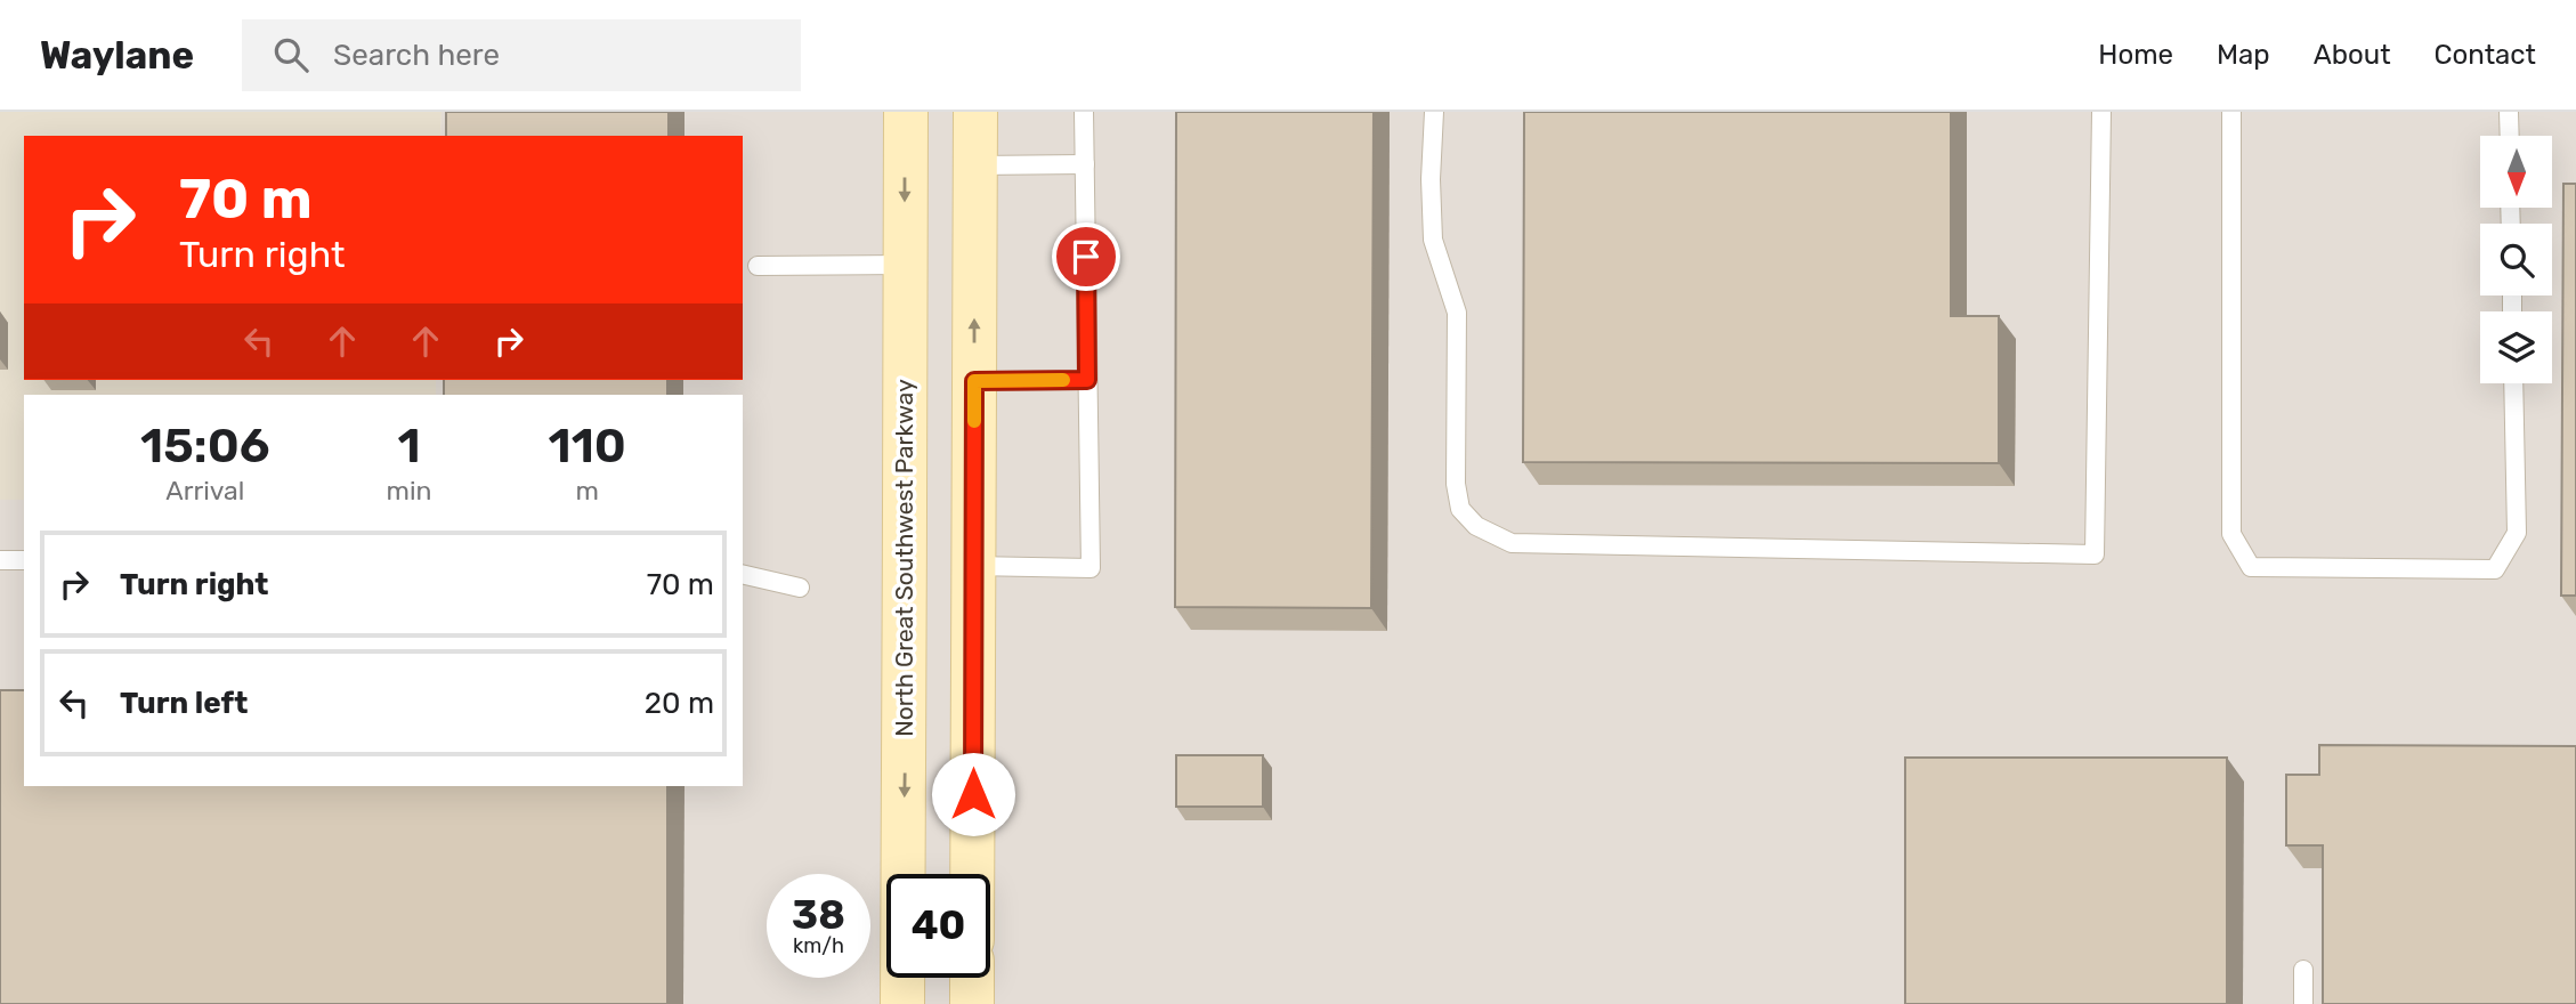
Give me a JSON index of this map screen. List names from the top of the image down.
{
  "streets": {
    "street": ["North Great Southwest Parkway"]
  },
  "north": "bottom",
  "page": {
    "header": "Waylane",
    "search": "Search here",
    "nav": [
      "Home",
      "Map",
      "About",
      "Contact"
    ],
    "turn": ["70 m", "Turn right"],
    "eta": [
      "15:06",
      "Arrival",
      "1",
      "min",
      "110",
      "m"
    ],
    "list": [
      {
        "name": "Turn right",
        "value": "70 m"
      },
      {
        "name": "Turn left",
        "value": "20 m"
      }
    ],
    "speed": "38 km/h",
    "limit": "40"
  }
}
